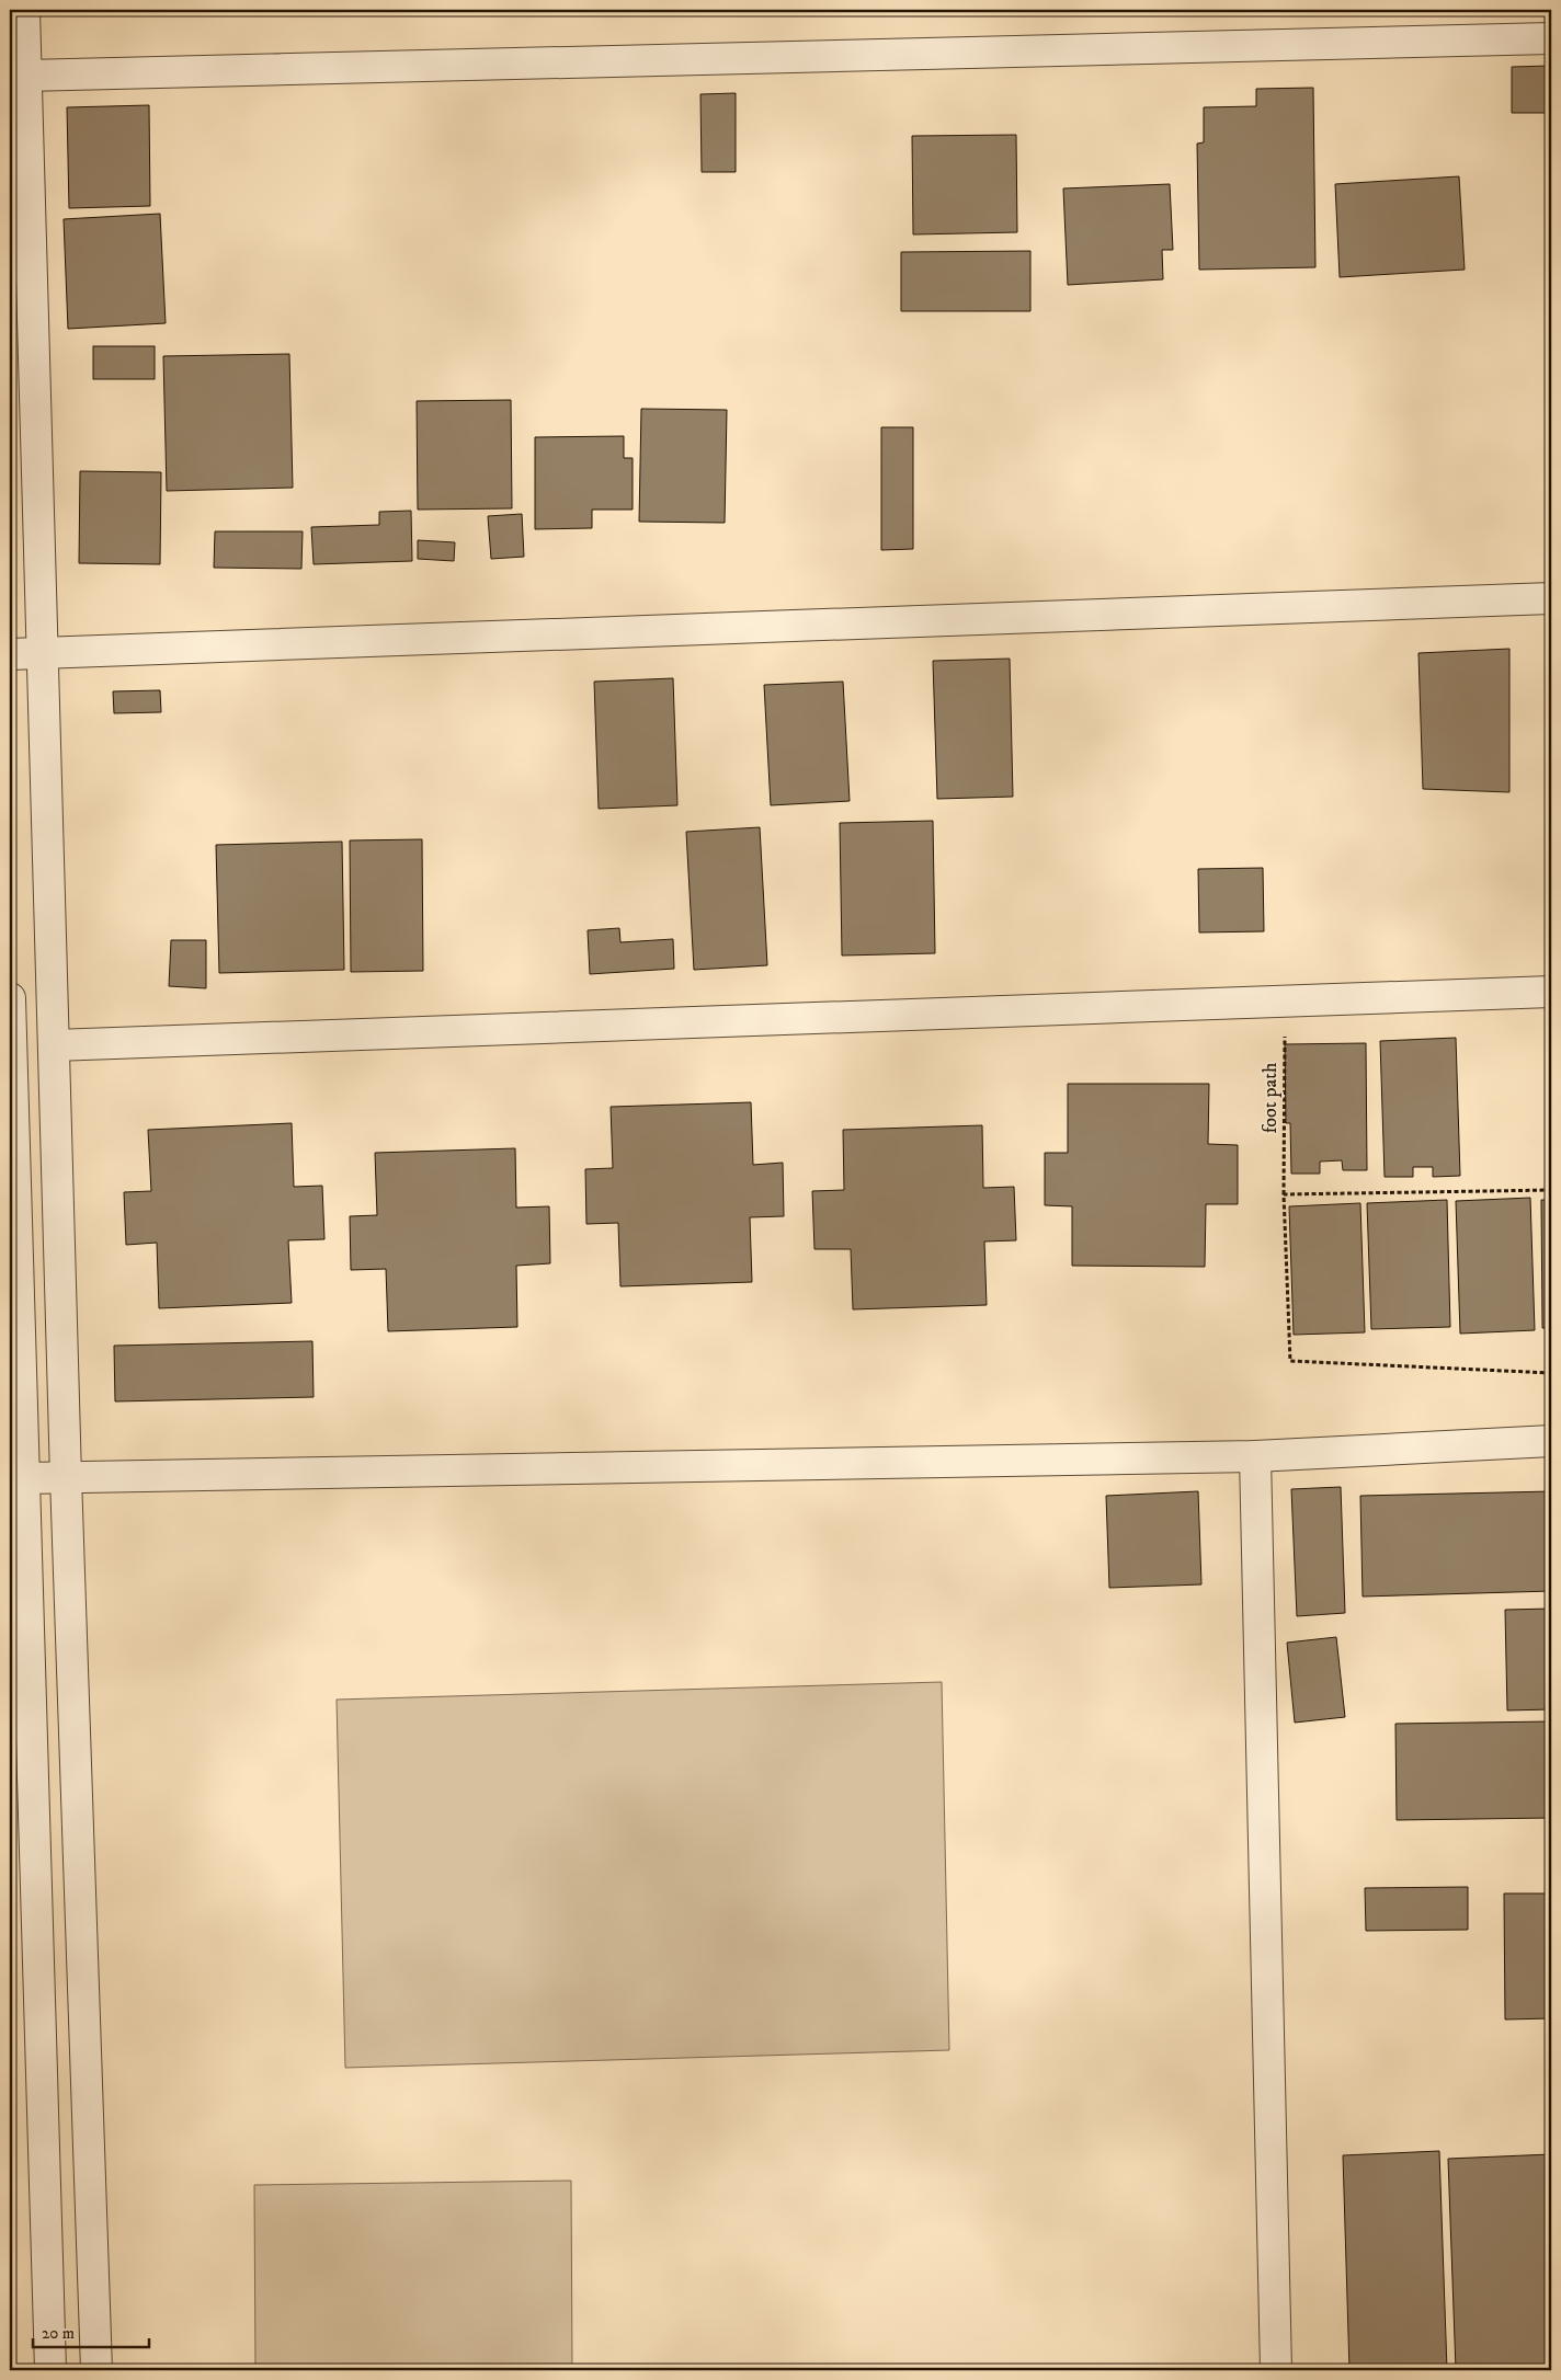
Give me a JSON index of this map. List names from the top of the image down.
{
  "streets": {
    "path": ["foot path"]
  },
  "scale_bar": "20 m"
}
